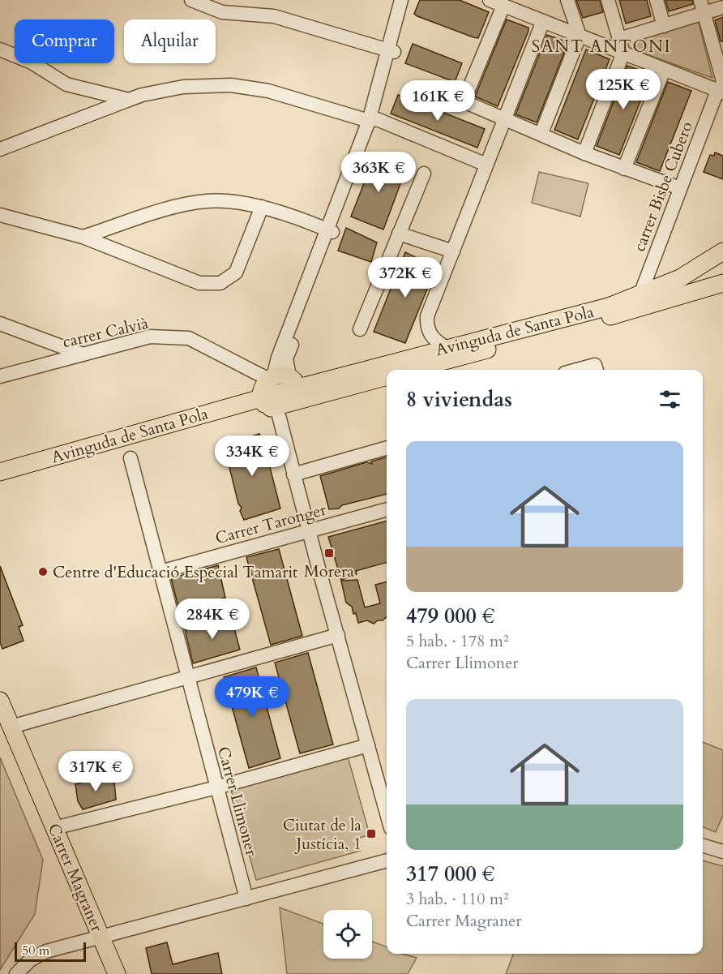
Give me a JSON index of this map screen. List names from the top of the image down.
{
  "streets": {
    "main road": ["Avinguda de Santa Pola", "Carrer Magraner"],
    "street": [
      "carrer Bisbe Cubero",
      "carrer Calvià",
      "Carrer Taronger",
      "Carrer Llimoner"
    ]
  },
  "crossings": [
    ["carrer Bisbe Cubero", "Avinguda de Santa Pola"],
    ["Avinguda de Santa Pola", "carrer Calvià"],
    ["Carrer Taronger", "Carrer Llimoner"]
  ],
  "districts": ["SANT ANTONI"],
  "places": {
    "transit": ["Morera", "Ciutat de la Justícia, 1"],
    "other": ["Centre d'Educació Especial Tamarit"]
  },
  "scale_bar": "50 m",
  "page": {
    "chip": ["Comprar", "Alquilar"],
    "price": [
      "125K €",
      "161K €",
      "363K €",
      "372K €",
      "334K €",
      "284K €",
      "479K €",
      "317K €"
    ],
    "heading": "8 viviendas",
    "list": [
      {
        "name": "479 000 €",
        "note": "5 hab. · 178 m² · Carrer Llimoner"
      },
      {
        "name": "317 000 €",
        "note": "3 hab. · 110 m² · Carrer Magraner"
      }
    ],
    "scale": "50 m"
  }
}
